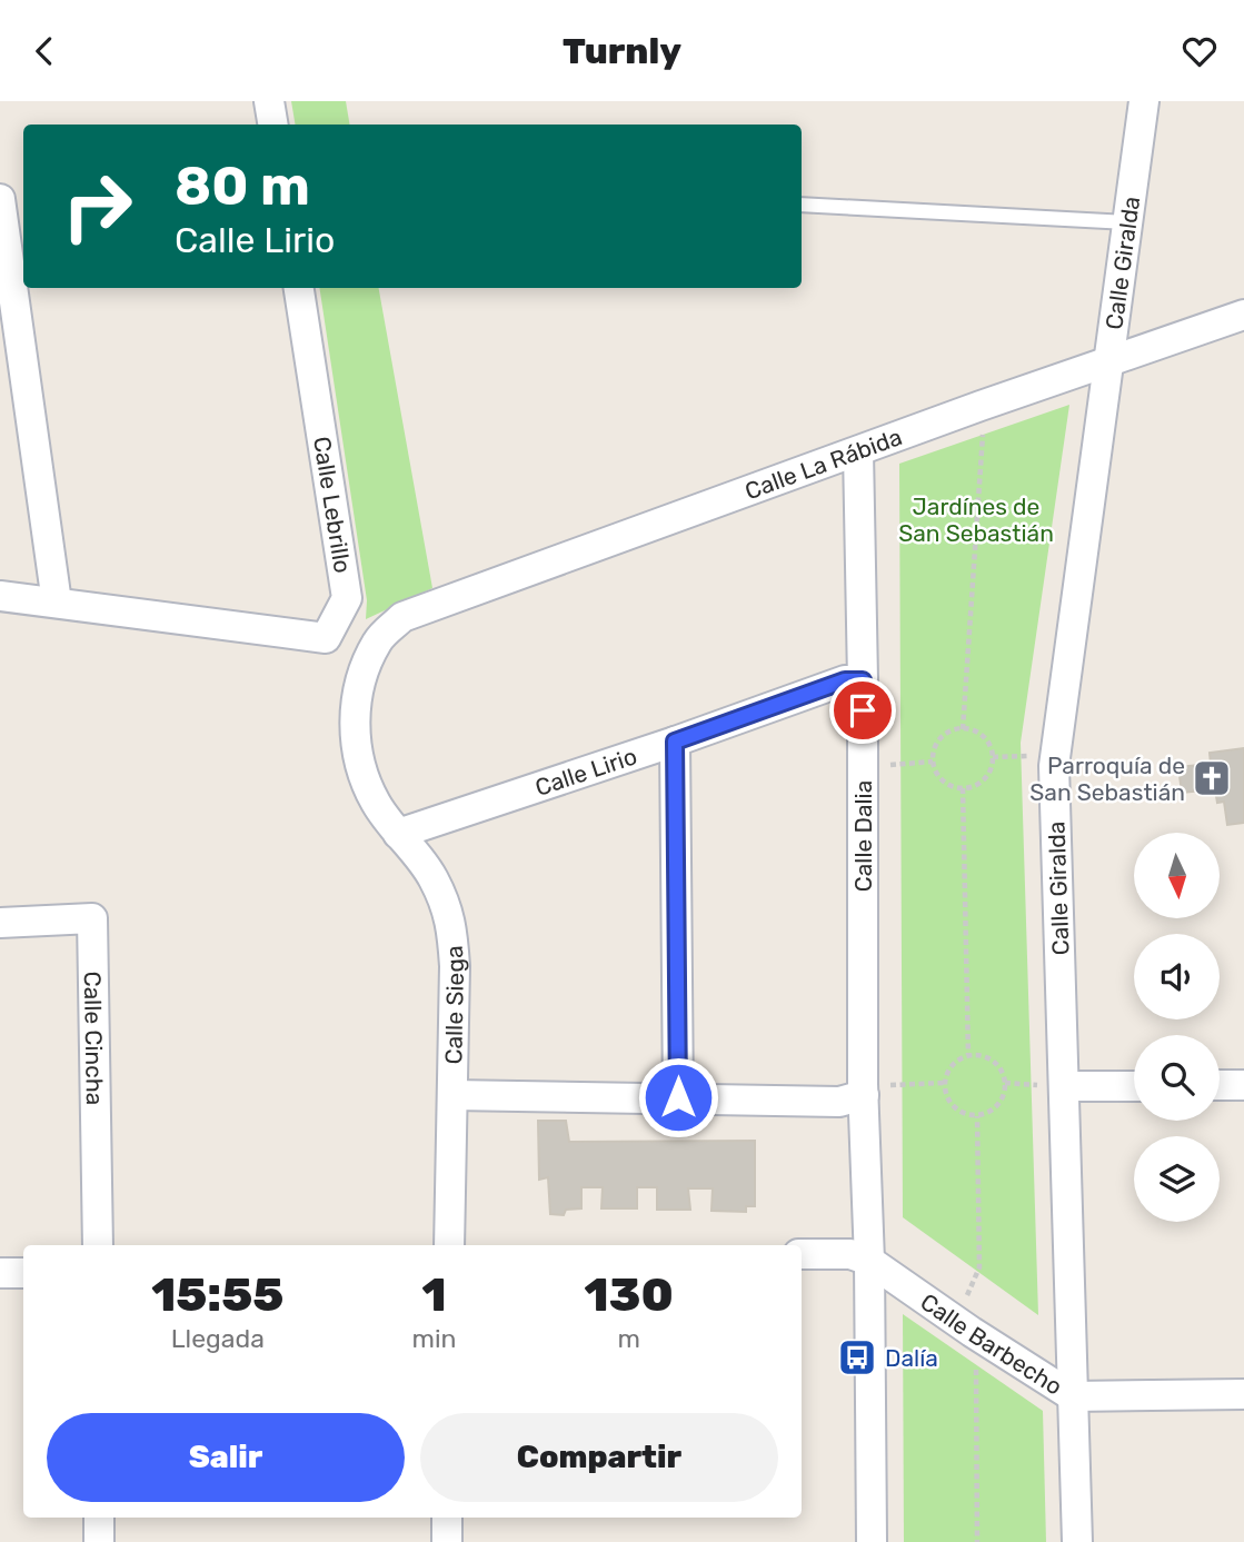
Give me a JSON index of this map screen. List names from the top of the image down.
{
  "streets": {
    "street": [
      "Calle Giralda",
      "Calle La Rábida",
      "Calle Lebrillo",
      "Calle Lirio",
      "Calle Dalia",
      "Calle Siega",
      "Calle Cincha",
      "Calle Barbecho"
    ]
  },
  "crossings": [
    ["Calle Giralda", "Calle La Rábida"],
    ["Calle Giralda", "Calle Barbecho"],
    ["Calle La Rábida", "Calle Dalia"],
    ["Calle La Rábida", "Calle Siega"],
    ["Calle Lirio", "Calle Dalia"],
    ["Calle Lirio", "Calle Siega"],
    ["Calle Dalia", "Calle Barbecho"]
  ],
  "parks": ["Jardínes de San Sebastián"],
  "places": {
    "church": ["Parroquía de San Sebastián"],
    "bus stop": ["Dalía"]
  },
  "north": "bottom",
  "page": {
    "header": "Turnly",
    "turn": ["80 m", "Calle Lirio"],
    "eta": [
      "15:55",
      "Llegada",
      "1",
      "min",
      "130",
      "m"
    ],
    "buttons": ["Salir", "Compartir"]
  }
}
